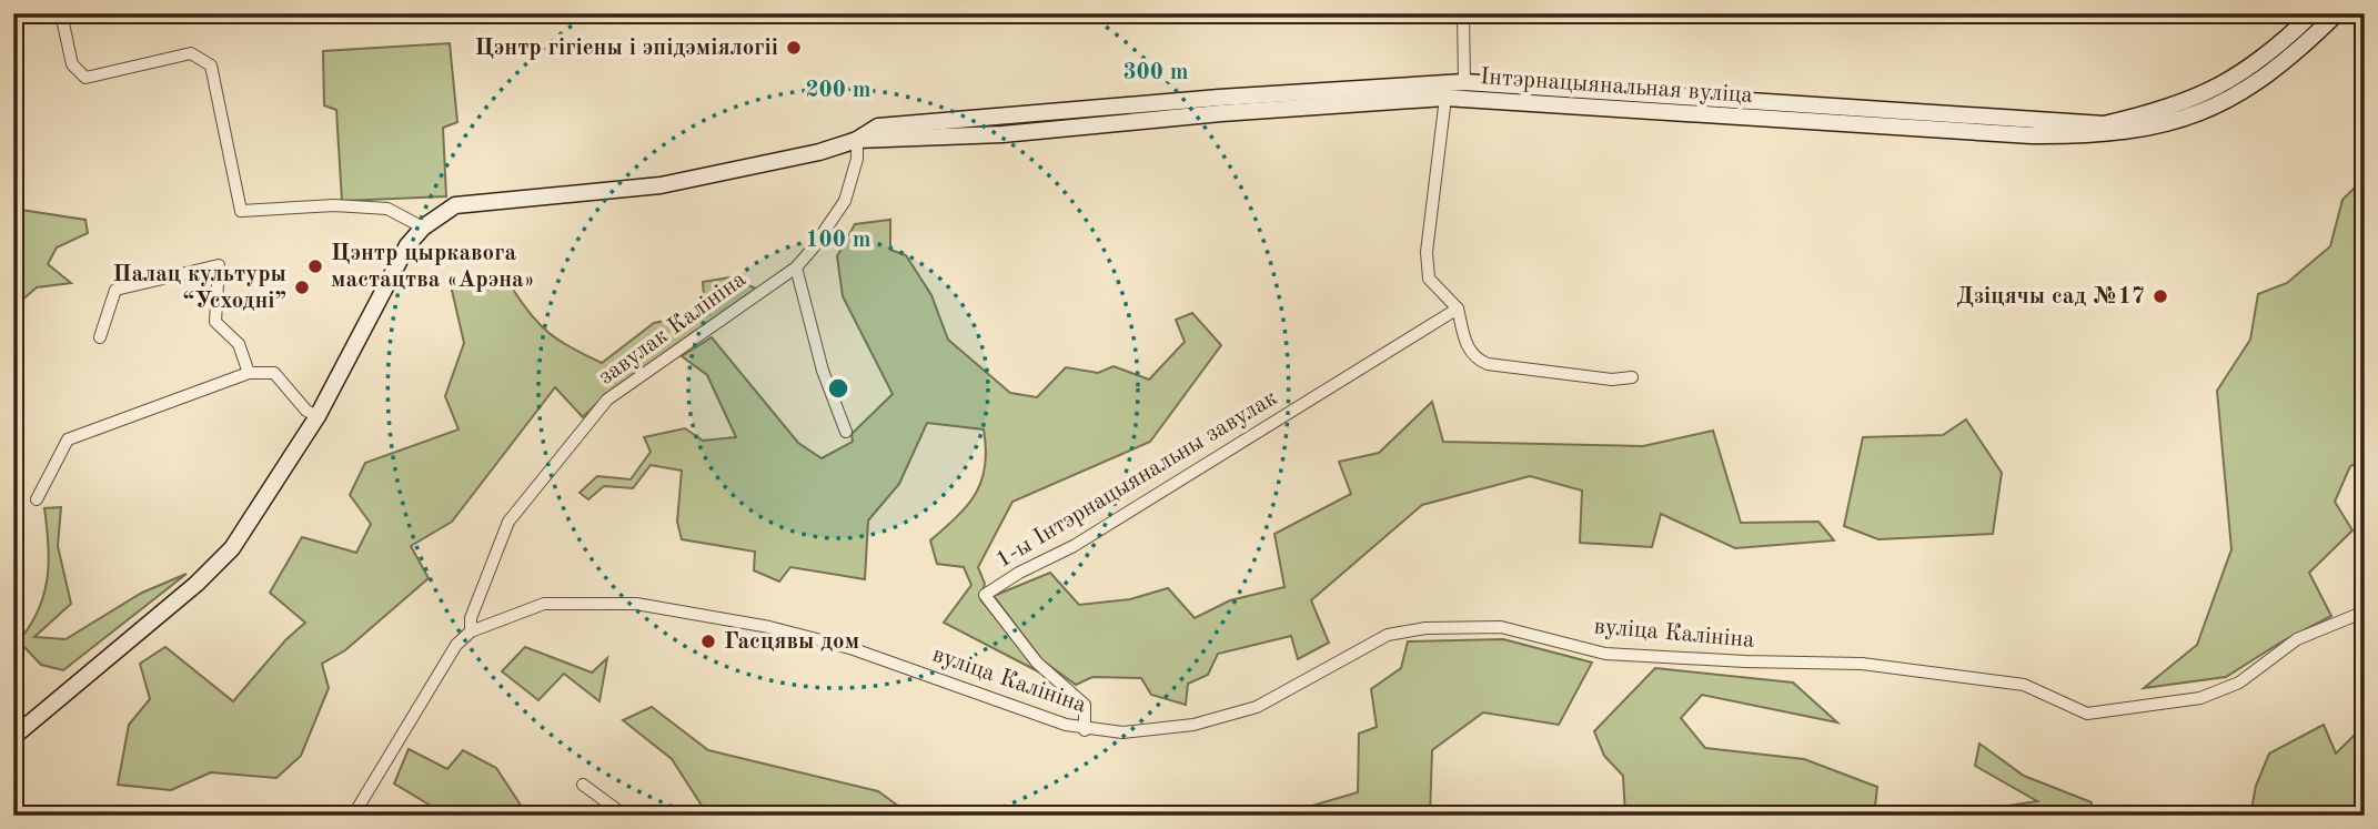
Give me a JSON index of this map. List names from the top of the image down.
{
  "streets": {
    "main road": ["Інтэрнацыянальная вуліца"],
    "street": ["завулак Калініна", "1-ы Інтэрнацыянальны завулак", "вуліца Калініна"]
  },
  "crossings": [
    ["Інтэрнацыянальная вуліца", "завулак Калініна"],
    ["завулак Калініна", "вуліца Калініна"],
    ["1-ы Інтэрнацыянальны завулак", "вуліца Калініна"]
  ],
  "places": [
    "Цэнтр гігіены і эпідэміялогіі",
    "Цэнтр цыркавога мастацтва «Арэна»",
    "Палац культуры “Усходні”",
    "Дзіцячы сад №17",
    "Гасцявы дом"
  ],
  "rings": ["300 m", "200 m", "100 m"]
}
